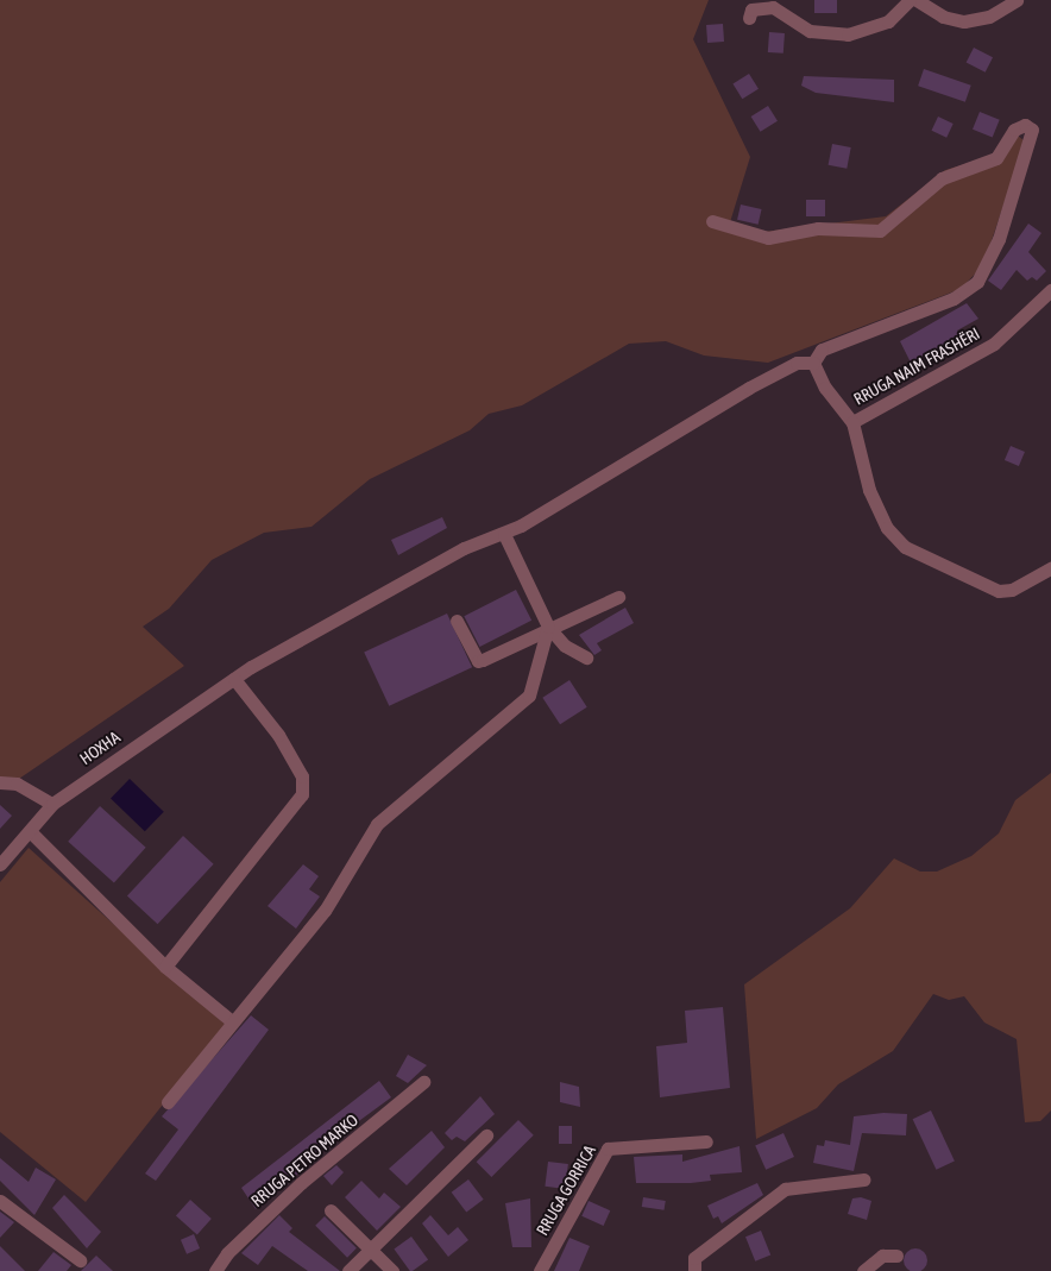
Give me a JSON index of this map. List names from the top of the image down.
{
  "streets": {
    "street": [
      "RRUGA NAIM FRASHËRI",
      "HOXHA",
      "RRUGA PETRO MARKO",
      "RRUGA GORRICA"
    ]
  },
  "crossings": [
    ["RRUGA NAIM FRASHËRI", "HOXHA"]
  ]
}
